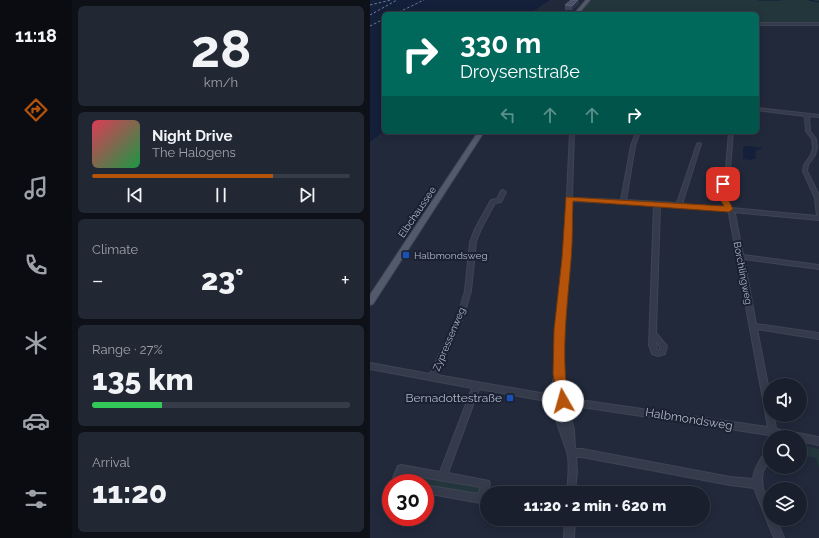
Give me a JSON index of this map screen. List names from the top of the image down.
{
  "streets": {
    "main road": ["Elbchaussee"],
    "street": ["Borchlingweg", "Zypressenweg", "Halbmondsweg"]
  },
  "crossings": [
    ["Zypressenweg", "Halbmondsweg"]
  ],
  "places": {
    "transit": ["Halbmondsweg", "Bernadottestraße"]
  },
  "page": {
    "tabs": "11:18",
    "tile": [
      ["28", "km/h"],
      "Climate",
      ["Range · 27%", "135 km"],
      ["Arrival", "11:20"]
    ],
    "turn": ["330 m", "Droysenstraße"],
    "song": ["Night Drive", "The Halogens"],
    "heat": ["−", "23°", "+"],
    "limit": "30",
    "trip": "11:20 · 2 min · 620 m"
  }
}
